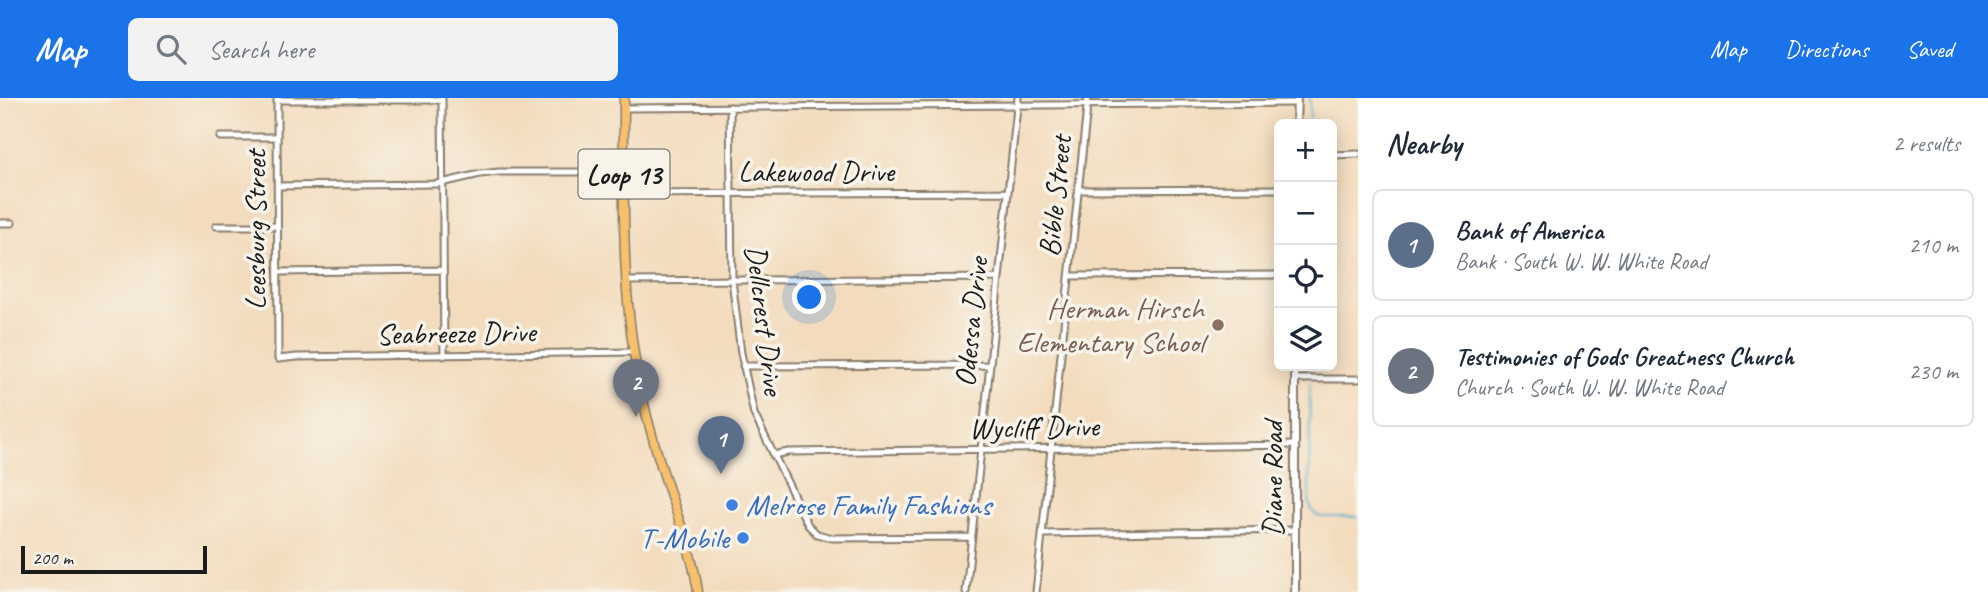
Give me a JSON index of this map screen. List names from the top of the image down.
{
  "streets": {
    "main road": ["Loop 13"],
    "street": [
      "Lakewood Drive",
      "Bible Street",
      "Leesburg Street",
      "Dellcrest Drive",
      "Odessa Drive",
      "Seabreeze Drive",
      "Wycliff Drive",
      "Diane Road"
    ]
  },
  "crossings": [
    ["Lakewood Drive", "Loop 13"],
    ["Lakewood Drive", "Dellcrest Drive"],
    ["Lakewood Drive", "Odessa Drive"],
    ["Loop 13", "Seabreeze Drive"],
    ["Bible Street", "Wycliff Drive"],
    ["Leesburg Street", "Seabreeze Drive"],
    ["Dellcrest Drive", "Odessa Drive"],
    ["Dellcrest Drive", "Wycliff Drive"],
    ["Odessa Drive", "Wycliff Drive"],
    ["Wycliff Drive", "Diane Road"]
  ],
  "places": ["Herman Hirsch Elementary School", "Melrose Family Fashions", "T-Mobile"],
  "scale_bar": "200 m",
  "page": {
    "header": "Map",
    "search": "Search here",
    "nav": ["Map", "Directions", "Saved"],
    "heading": ["Nearby", "2 results"],
    "map_buttons": ["+", "−"],
    "list": [
      {
        "mark": "1",
        "name": "Bank of America",
        "note": "Bank · South W. W. White Road",
        "value": "210 m"
      },
      {
        "mark": "2",
        "name": "Testimonies of Gods Greatness Church",
        "note": "Church · South W. W. White Road",
        "value": "230 m"
      }
    ],
    "pins": ["2", "1"],
    "scale": "200 m"
  }
}
